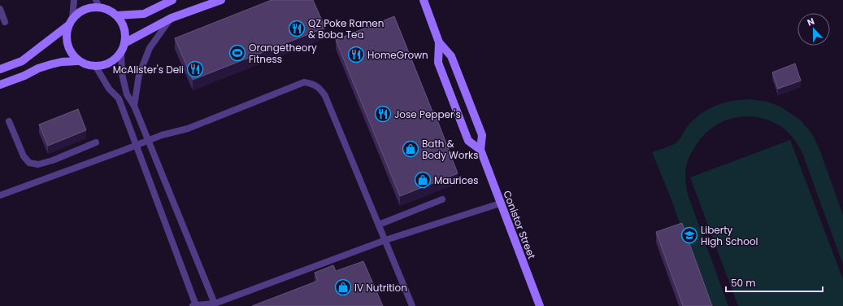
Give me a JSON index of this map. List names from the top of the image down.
{
  "streets": {
    "street": ["Conistor Street"]
  },
  "places": {
    "restaurant": [
      "QZ Poke Ramen & Boba Tea",
      "HomeGrown",
      "McAlister's Deli",
      "Jose Pepper's"
    ],
    "sports": ["Orangetheory Fitness"],
    "shop": ["Bath & Body Works", "Maurices", "IV Nutrition"],
    "school or university": ["Liberty High School"]
  },
  "scale_bar": "50 m",
  "north": "top"
}
